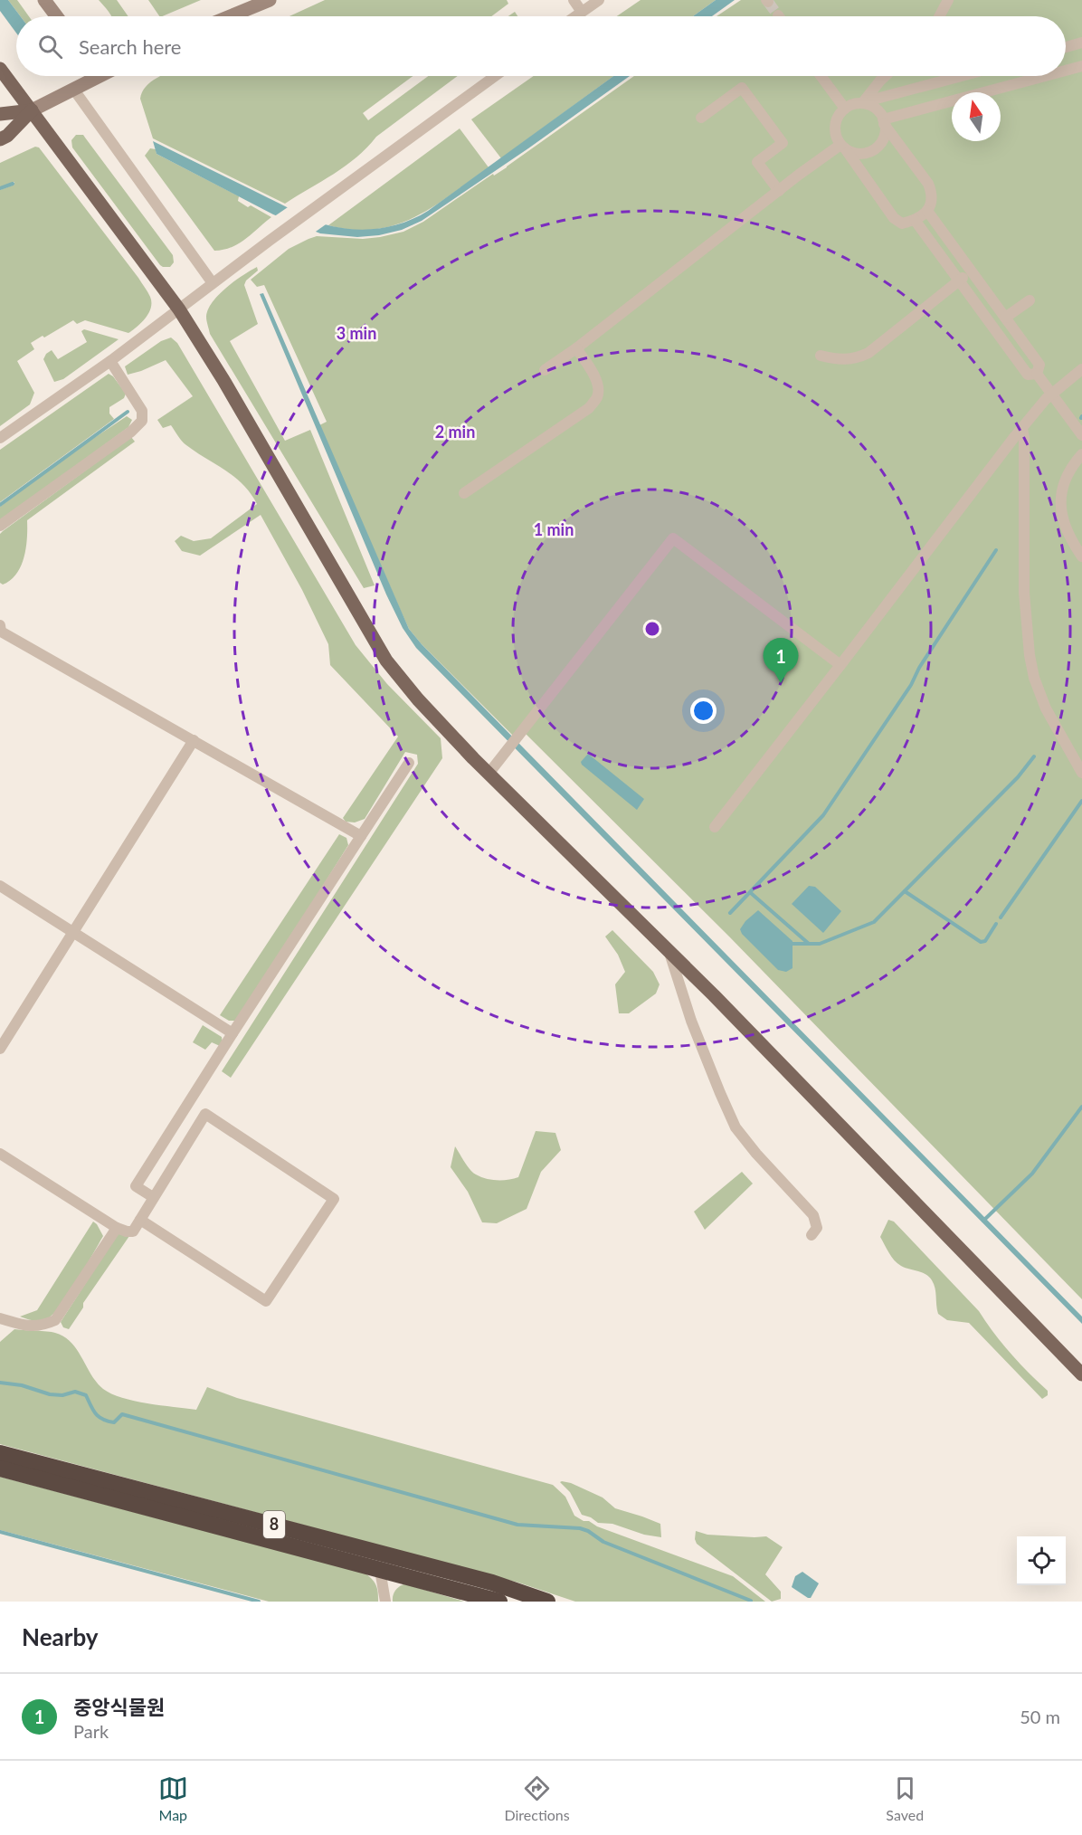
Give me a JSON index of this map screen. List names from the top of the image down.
{
  "streets": {
    "highway": ["8"]
  },
  "north": "top",
  "page": {
    "search": "Search here",
    "pins": "1",
    "heading": "Nearby",
    "list": [
      {
        "mark": "1",
        "name": "중앙식물원",
        "note": "Park",
        "value": "50 m"
      }
    ],
    "nav": ["Map", "Directions", "Saved"]
  },
  "rings": ["3 min", "2 min", "1 min"]
}
